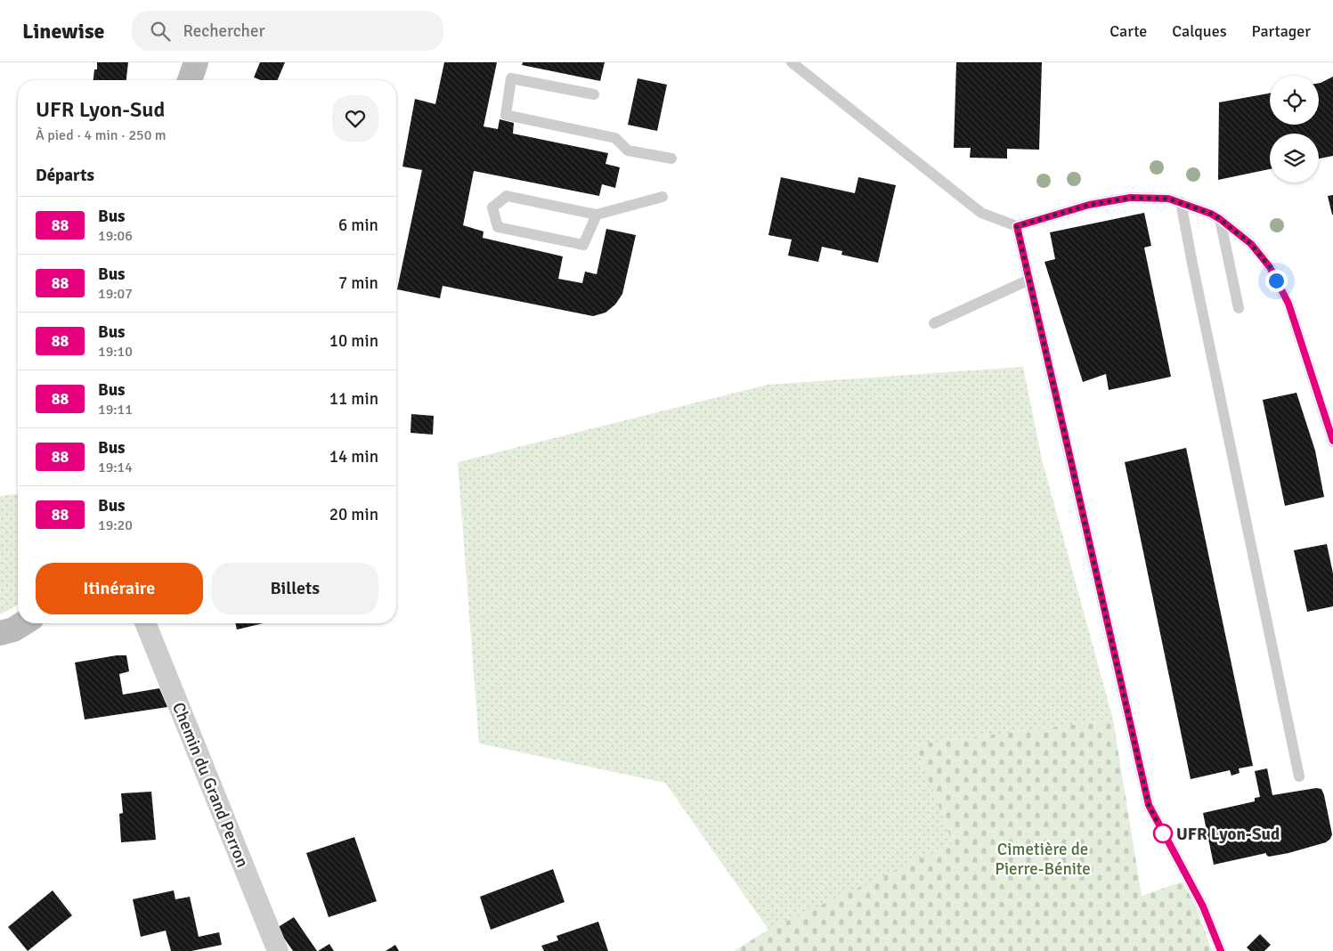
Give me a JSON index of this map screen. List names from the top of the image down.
{
  "streets": {
    "street": ["Chemin du Grand Perron"]
  },
  "parks": ["Cimetière de Pierre-Bénite"],
  "places": ["UFR Lyon-Sud"],
  "lines": ["bus line 88"],
  "page": {
    "header": "Linewise",
    "search": "Rechercher",
    "nav": ["Carte", "Calques", "Partager"],
    "heading": [
      ["UFR Lyon-Sud", "À pied · 4 min · 250 m"],
      "Départs"
    ],
    "list": [
      {
        "mark": "88",
        "name": "Bus",
        "note": "19:06",
        "value": "6 min"
      },
      {
        "mark": "88",
        "name": "Bus",
        "note": "19:07",
        "value": "7 min"
      },
      {
        "mark": "88",
        "name": "Bus",
        "note": "19:10",
        "value": "10 min"
      },
      {
        "mark": "88",
        "name": "Bus",
        "note": "19:11",
        "value": "11 min"
      },
      {
        "mark": "88",
        "name": "Bus",
        "note": "19:14",
        "value": "14 min"
      },
      {
        "mark": "88",
        "name": "Bus",
        "note": "19:20",
        "value": "20 min"
      }
    ],
    "buttons": ["Itinéraire", "Billets"]
  }
}
